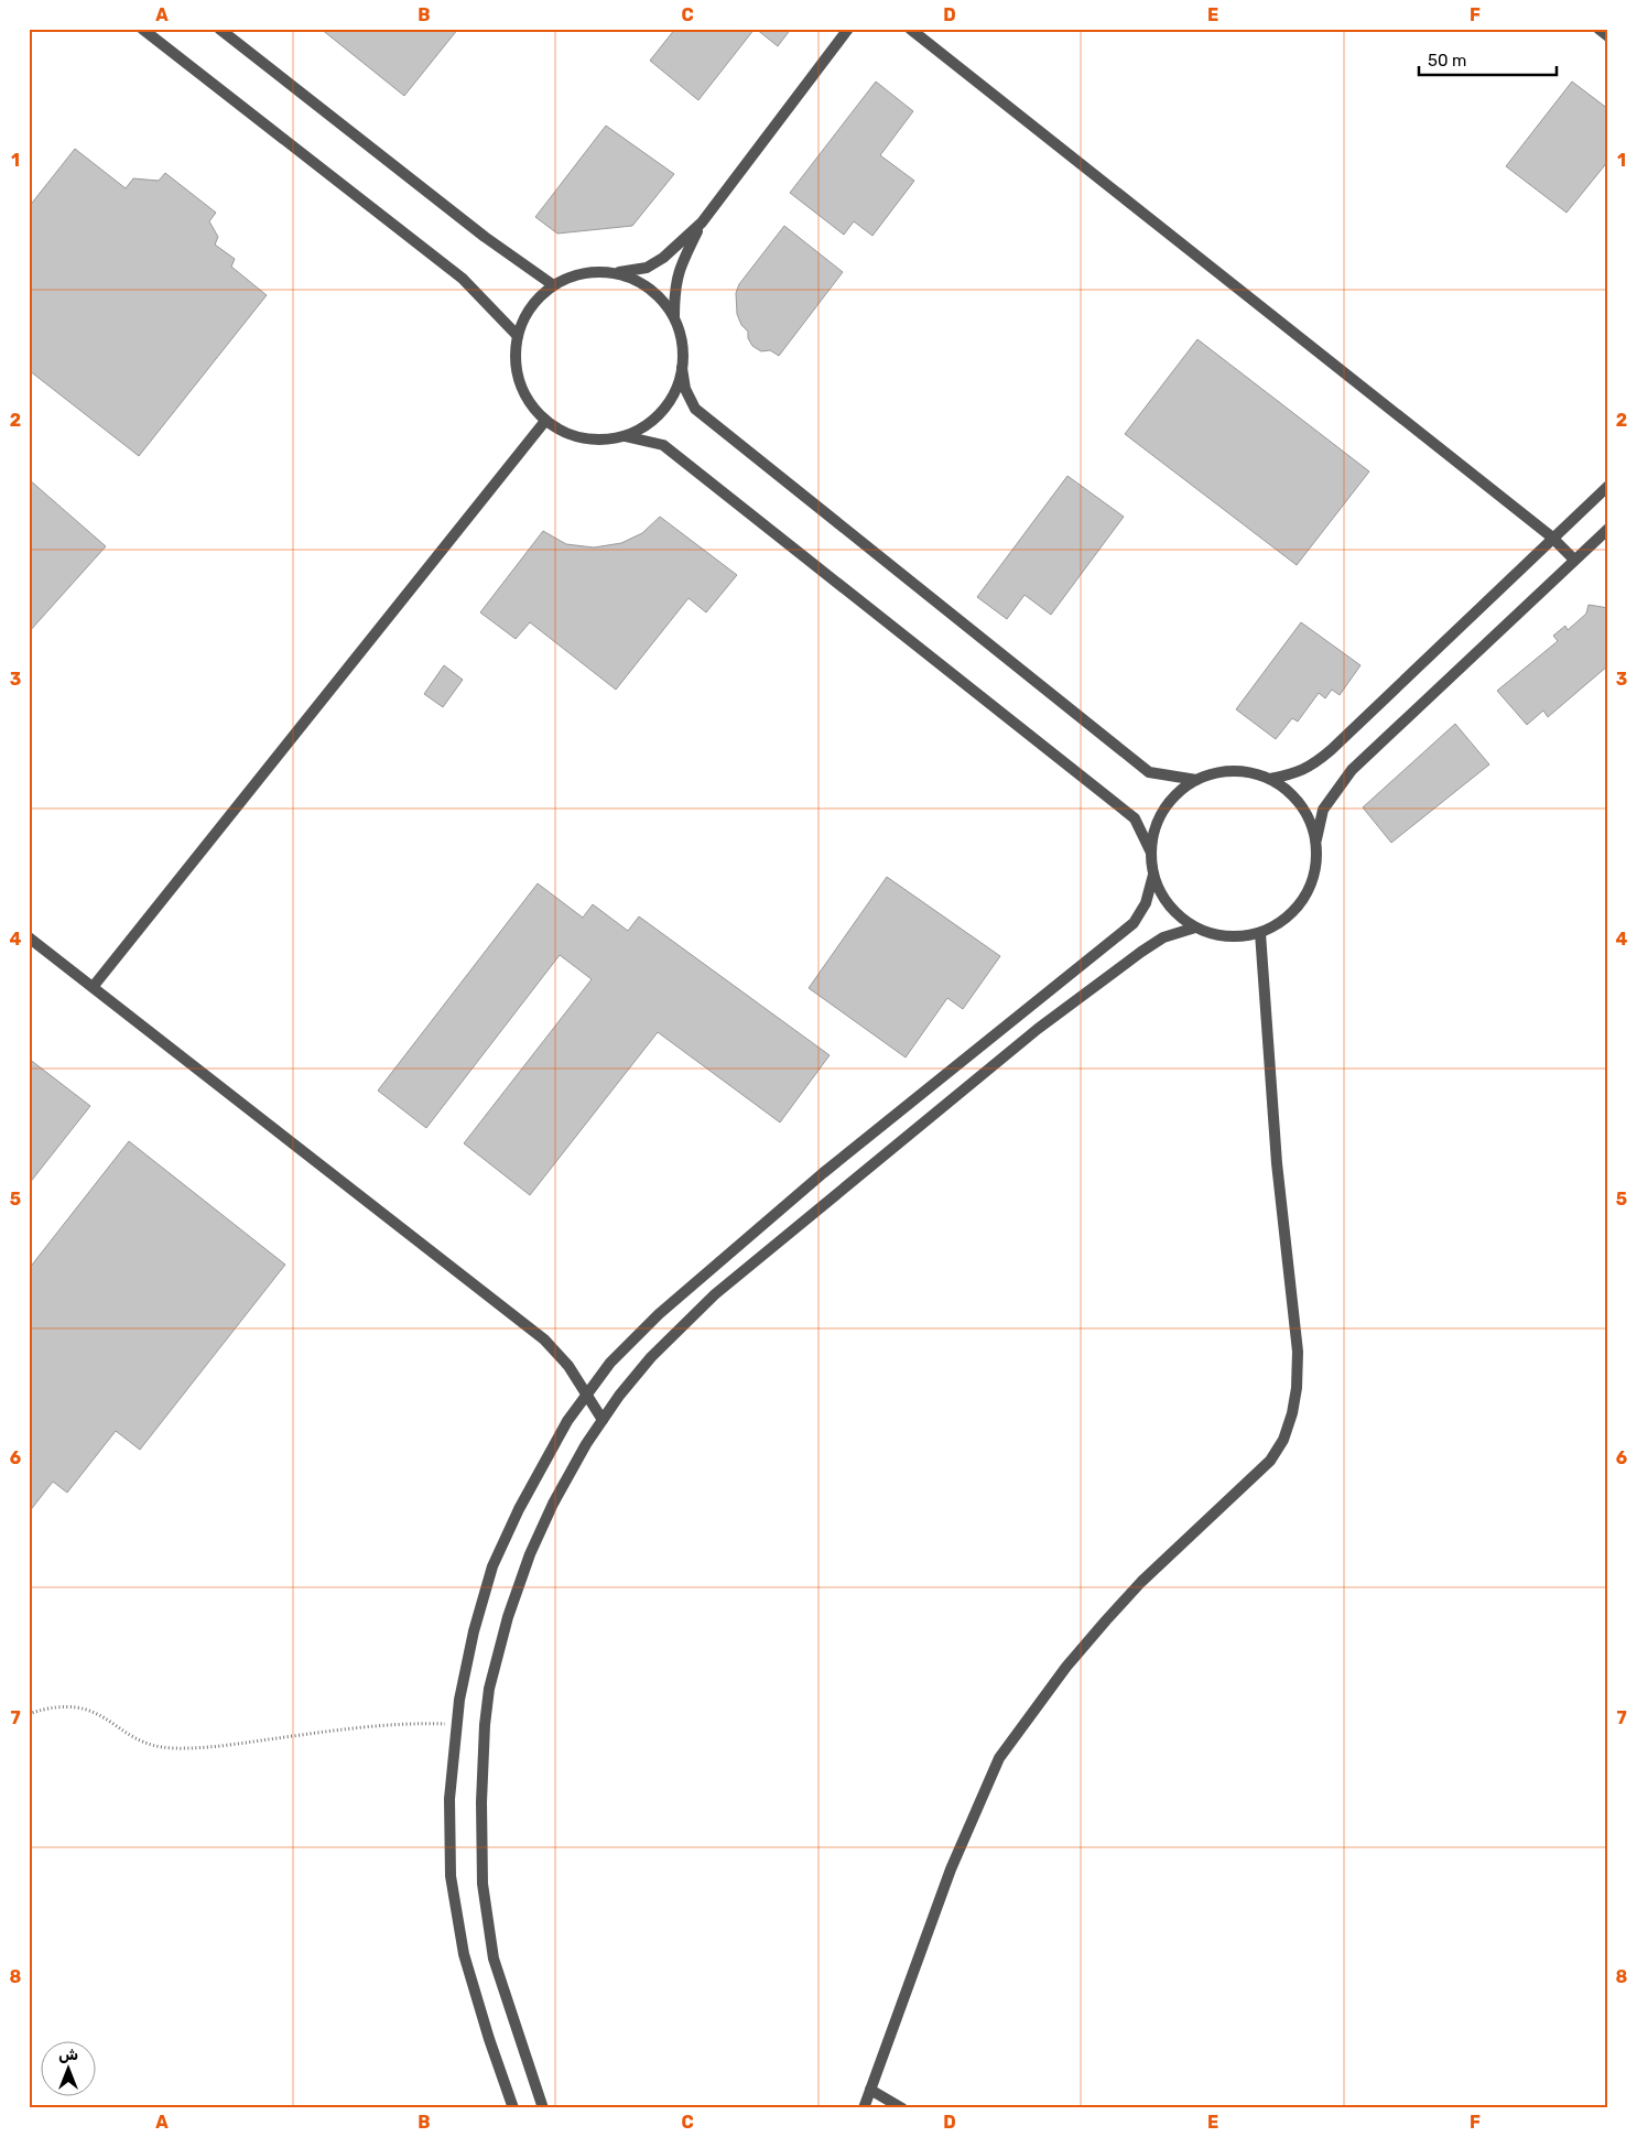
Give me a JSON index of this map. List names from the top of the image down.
{
  "scale_bar": "50 m",
  "north": "top",
  "grid": {
    "columns": [
      "A",
      "B",
      "C",
      "D",
      "E",
      "F"
    ],
    "rows": [
      "1",
      "2",
      "3",
      "4",
      "5",
      "6",
      "7",
      "8"
    ]
  }
}
